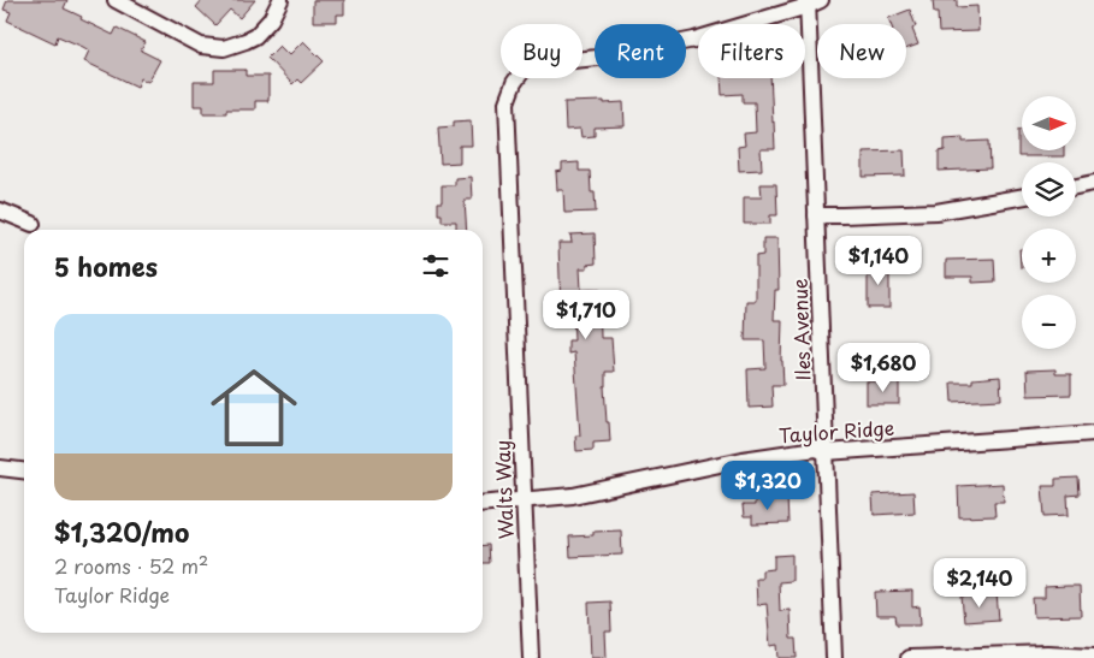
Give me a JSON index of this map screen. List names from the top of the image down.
{
  "streets": {
    "street": ["Iles Avenue", "Taylor Ridge", "Walts Way"]
  },
  "crossings": [
    ["Iles Avenue", "Taylor Ridge"],
    ["Iles Avenue", "Walts Way"],
    ["Taylor Ridge", "Walts Way"]
  ],
  "north": "right",
  "page": {
    "chip": [
      "Buy",
      "Rent",
      "Filters",
      "New"
    ],
    "map_buttons": ["+", "−"],
    "heading": "5 homes",
    "price": [
      "$1,140",
      "$1,710",
      "$1,680",
      "$1,320",
      "$2,140"
    ],
    "list": [
      {
        "name": "$1,320/mo",
        "note": "2 rooms · 52 m² · Taylor Ridge"
      }
    ]
  }
}
